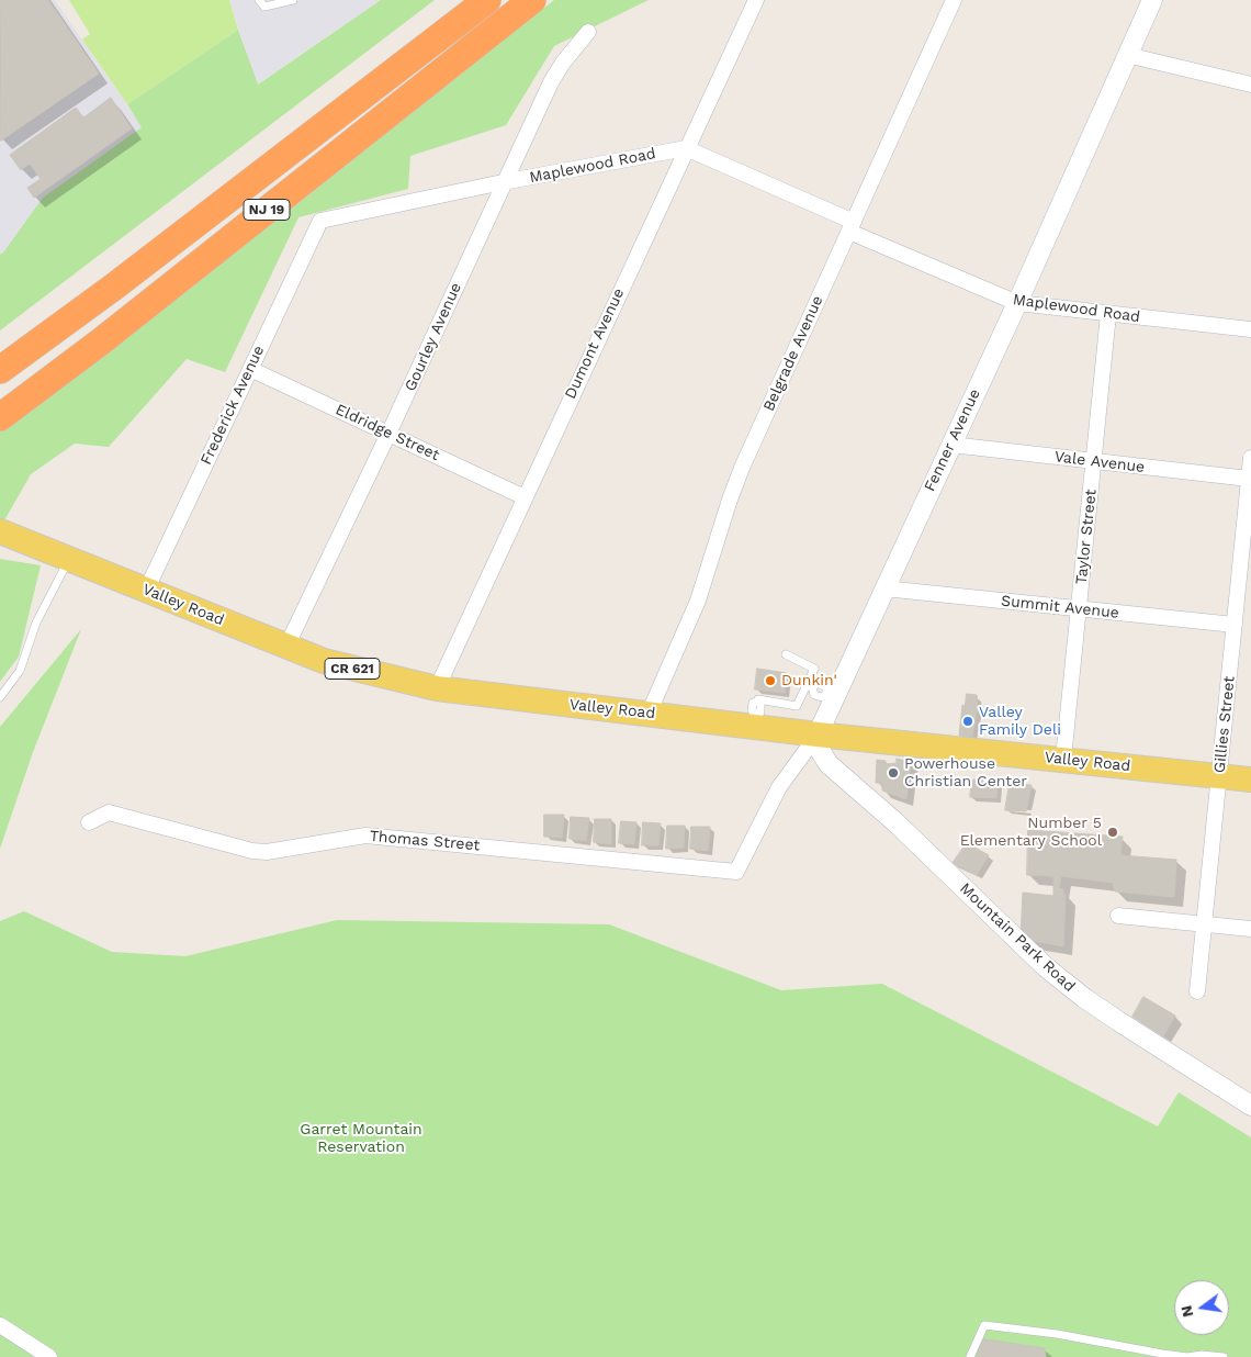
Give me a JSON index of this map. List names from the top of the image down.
{
  "streets": {
    "highway": ["NJ 19"],
    "main road": ["Valley Road", "CR 621"],
    "street": [
      "Maplewood Road",
      "Gourley Avenue",
      "Dumont Avenue",
      "Belgrade Avenue",
      "Frederick Avenue",
      "Eldridge Street",
      "Fenner Avenue",
      "Vale Avenue",
      "Taylor Street",
      "Summit Avenue",
      "Gillies Street",
      "Thomas Street",
      "Mountain Park Road"
    ]
  },
  "crossings": [
    ["Maplewood Road", "Gourley Avenue"],
    ["Maplewood Road", "Dumont Avenue"],
    ["Maplewood Road", "Belgrade Avenue"],
    ["Maplewood Road", "Frederick Avenue"],
    ["Maplewood Road", "Fenner Avenue"],
    ["Maplewood Road", "Taylor Street"],
    ["Gourley Avenue", "Eldridge Street"],
    ["Gourley Avenue", "Valley Road"],
    ["Dumont Avenue", "Eldridge Street"],
    ["Dumont Avenue", "Valley Road"],
    ["Belgrade Avenue", "Valley Road"],
    ["Frederick Avenue", "Eldridge Street"],
    ["Frederick Avenue", "Valley Road"],
    ["Fenner Avenue", "Vale Avenue"],
    ["Fenner Avenue", "Valley Road"],
    ["Fenner Avenue", "Summit Avenue"],
    ["Fenner Avenue", "Thomas Street"],
    ["Fenner Avenue", "Mountain Park Road"],
    ["Vale Avenue", "Taylor Street"],
    ["Vale Avenue", "Gillies Street"],
    ["Taylor Street", "Valley Road"],
    ["Taylor Street", "Summit Avenue"],
    ["Valley Road", "Gillies Street"],
    ["Valley Road", "Mountain Park Road"],
    ["Summit Avenue", "Gillies Street"]
  ],
  "parks": ["Garret Mountain Reservation"],
  "places": [
    "Dunkin'",
    "Valley Family Deli",
    "Powerhouse Christian Center",
    "Number 5 Elementary School"
  ],
  "north": "left"
}
